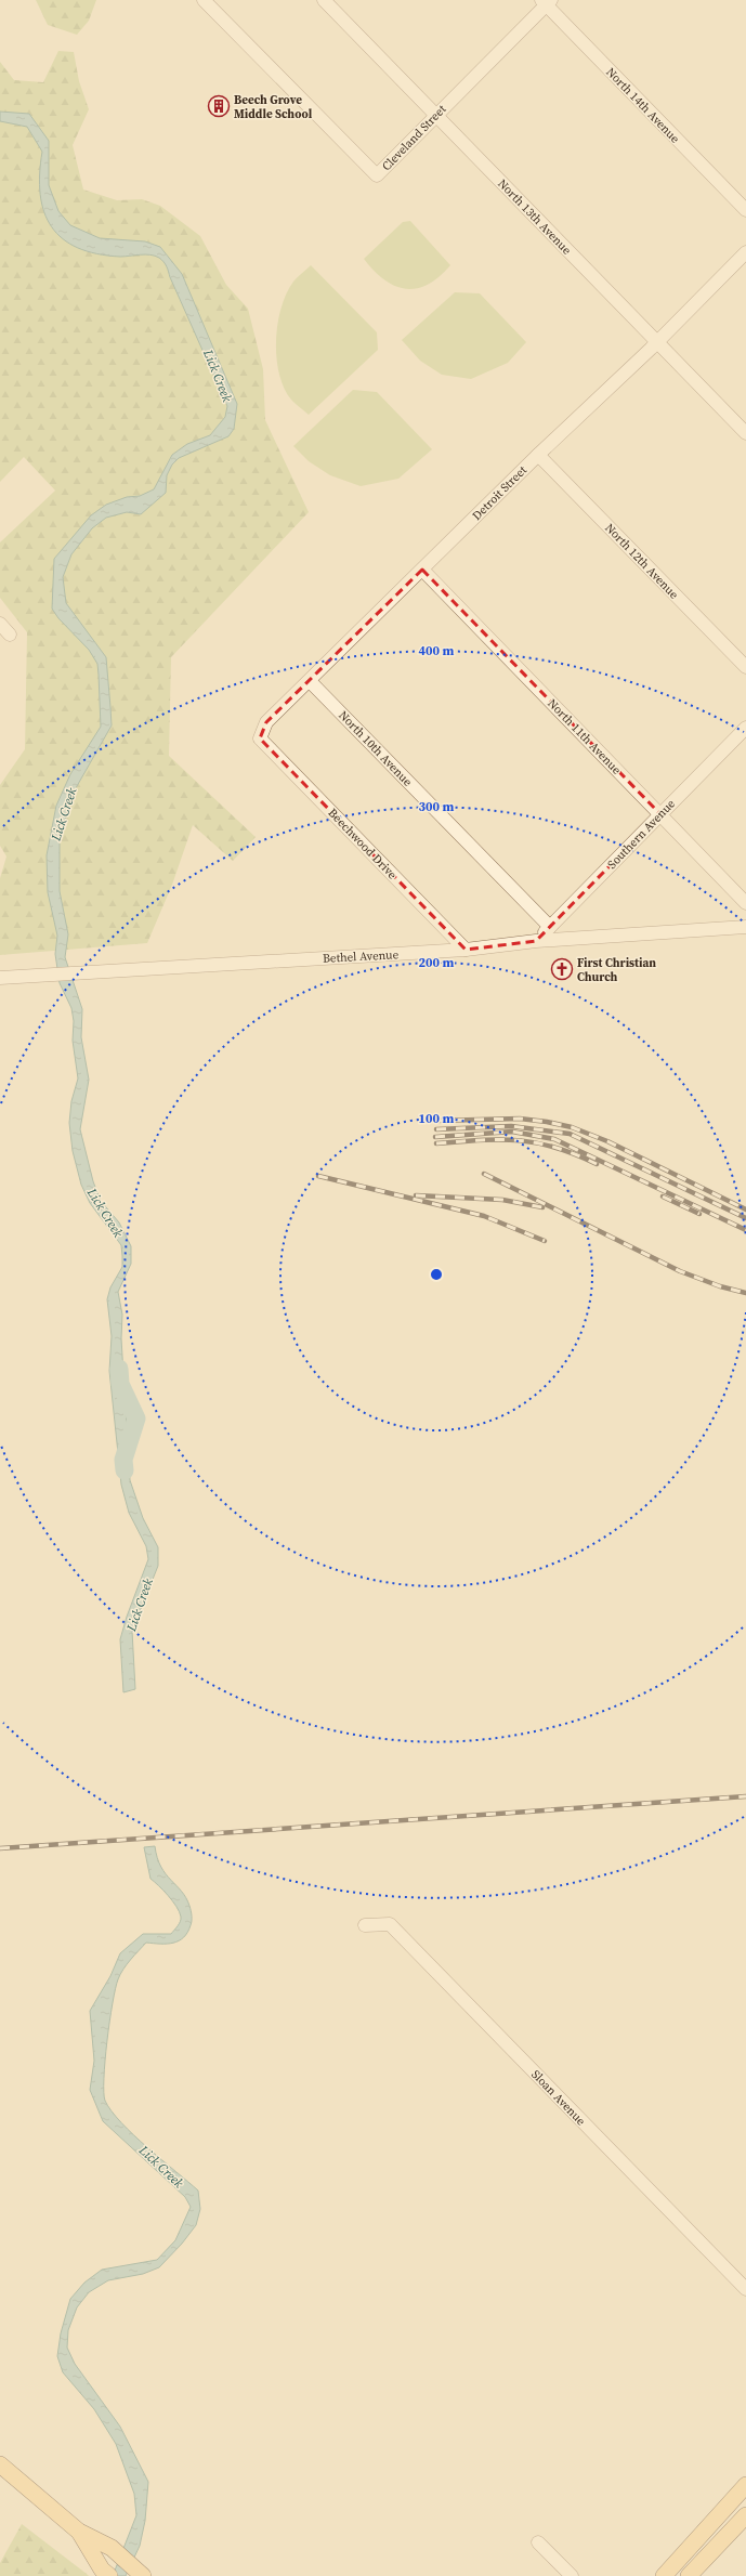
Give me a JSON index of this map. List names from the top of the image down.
{
  "streets": {
    "street": [
      "North 14th Avenue",
      "Cleveland Street",
      "North 13th Avenue",
      "Detroit Street",
      "North 12th Avenue",
      "North 11th Avenue",
      "North 10th Avenue",
      "Southern Avenue",
      "Beechwood Drive",
      "Bethel Avenue",
      "Sloan Avenue"
    ]
  },
  "crossings": [
    ["North 14th Avenue", "Cleveland Street"],
    ["Cleveland Street", "North 13th Avenue"],
    ["North 13th Avenue", "Detroit Street"],
    ["Detroit Street", "North 12th Avenue"],
    ["Detroit Street", "North 11th Avenue"],
    ["Detroit Street", "North 10th Avenue"],
    ["Detroit Street", "Beechwood Drive"],
    ["North 11th Avenue", "Southern Avenue"],
    ["North 10th Avenue", "Southern Avenue"],
    ["Southern Avenue", "Bethel Avenue"],
    ["Beechwood Drive", "Bethel Avenue"]
  ],
  "water": ["Lick Creek"],
  "places": {
    "building": ["Beech Grove Middle School"],
    "church": ["First Christian Church"]
  },
  "rings": [
    "400 m",
    "300 m",
    "200 m",
    "100 m"
  ]
}
